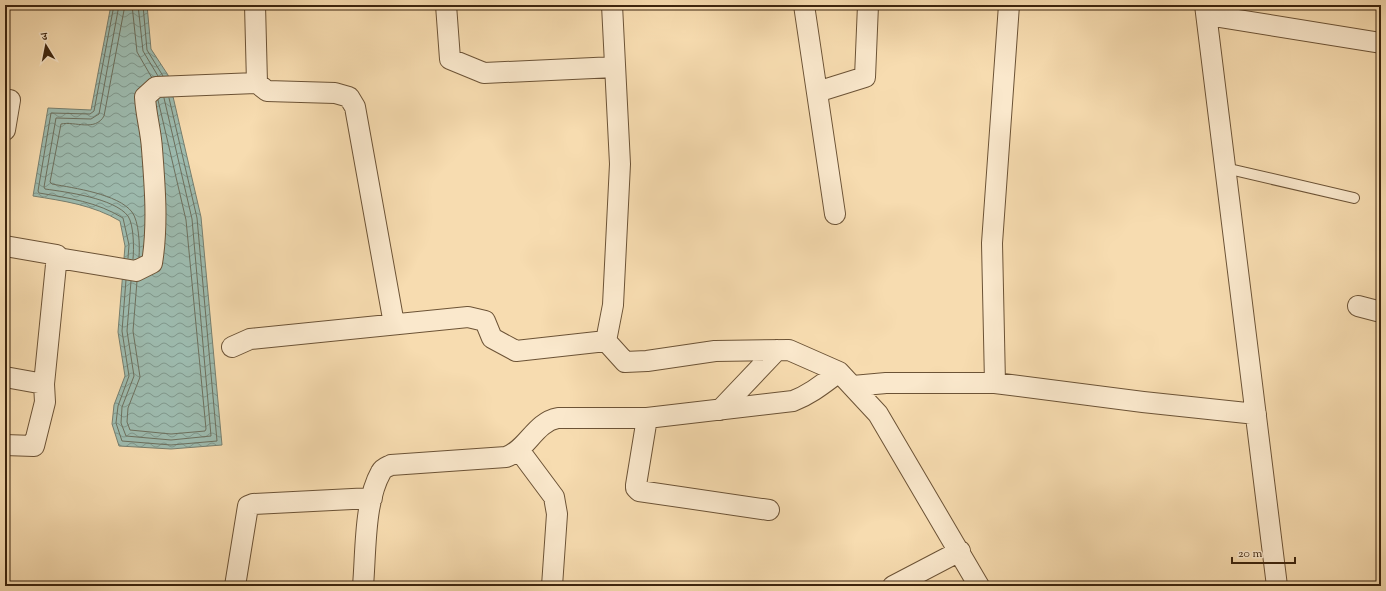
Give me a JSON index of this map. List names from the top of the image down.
{
  "scale_bar": "20 m",
  "north": "top"
}
